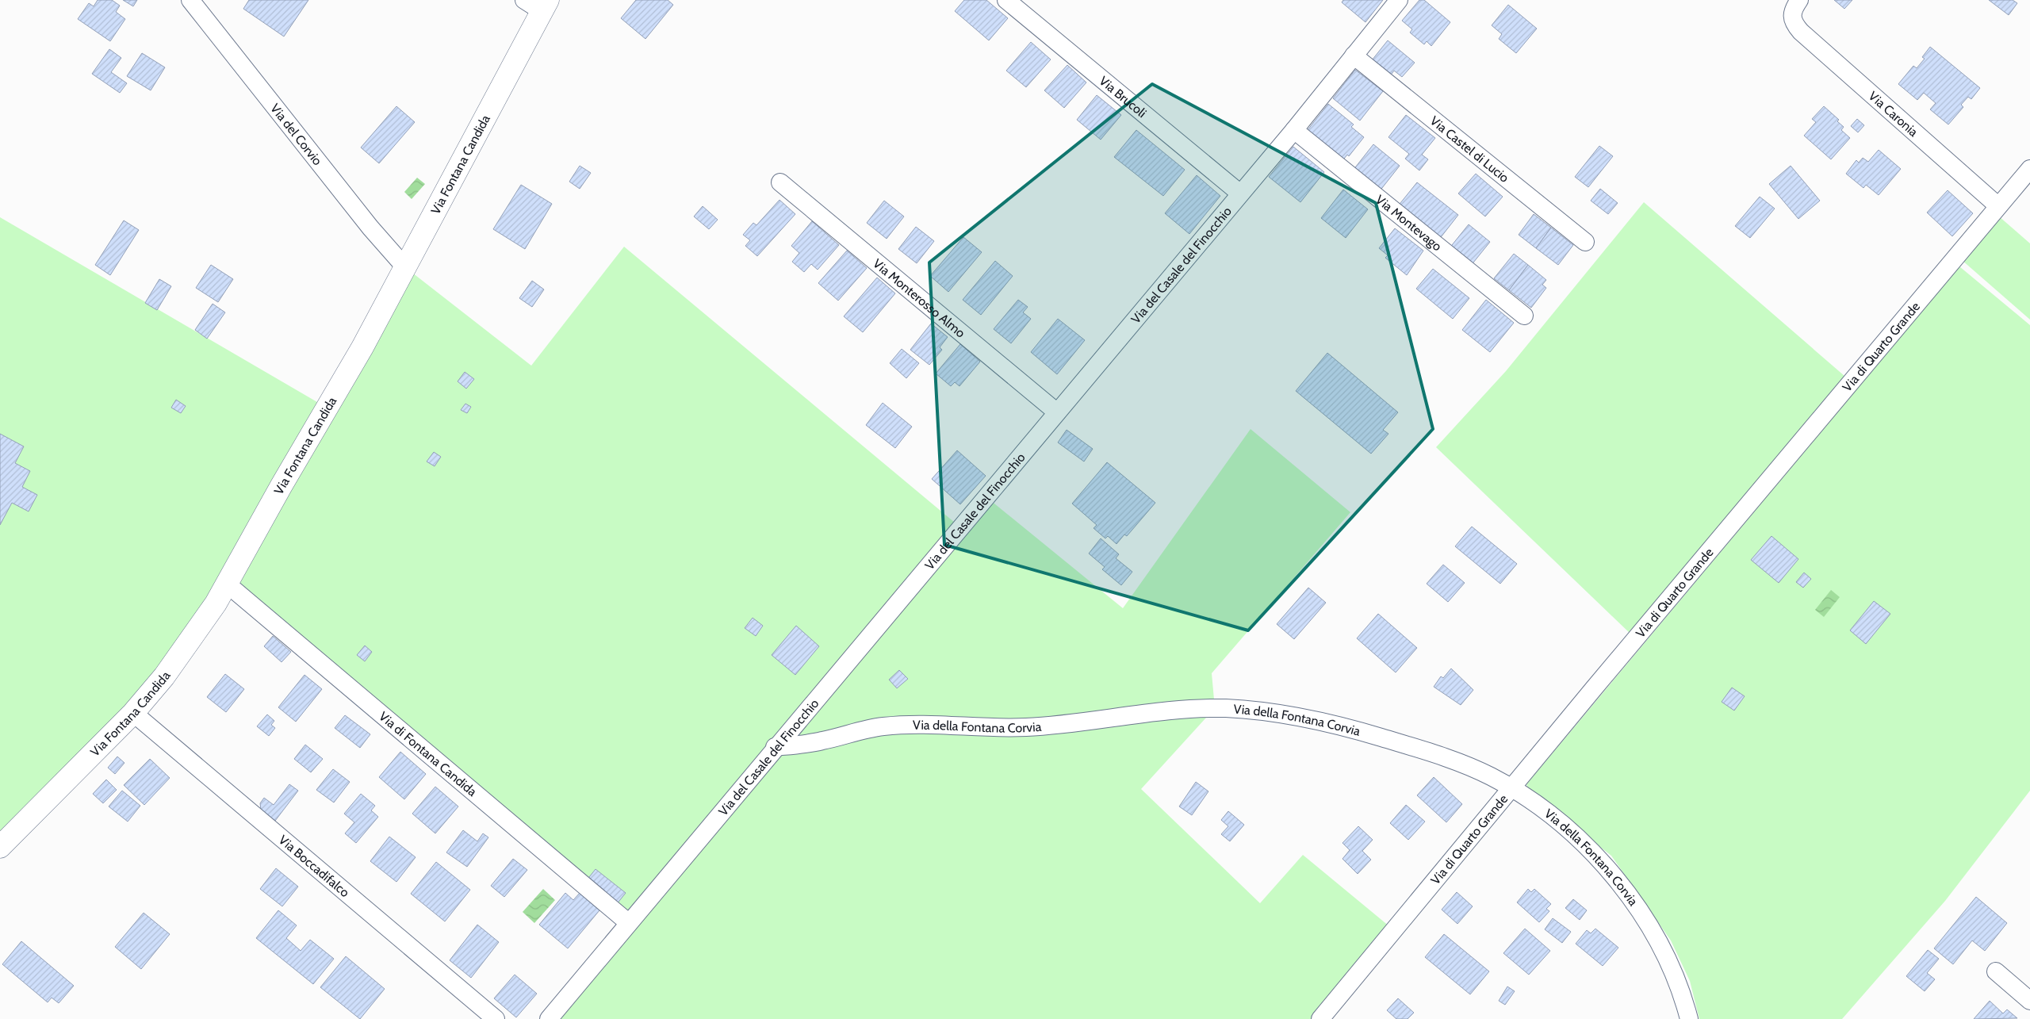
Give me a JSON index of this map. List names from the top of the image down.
{
  "streets": {
    "main road": ["Via Fontana Candida"],
    "street": [
      "Via Brucoli",
      "Via Caronia",
      "Via del Corvio",
      "Via Castel di Lucio",
      "Via Montevago",
      "Via del Casale del Finocchio",
      "Via Monterosso Almo",
      "Via di Quarto Grande",
      "Via della Fontana Corvia",
      "Via di Fontana Candida",
      "Via Boccadifalco"
    ]
  },
  "crossings": [
    ["Via Brucoli", "Via del Casale del Finocchio"],
    ["Via Caronia", "Via di Quarto Grande"],
    ["Via del Corvio", "Via Fontana Candida"],
    ["Via Castel di Lucio", "Via del Casale del Finocchio"],
    ["Via Fontana Candida", "Via di Fontana Candida"],
    ["Via Fontana Candida", "Via Boccadifalco"],
    ["Via Montevago", "Via del Casale del Finocchio"],
    ["Via del Casale del Finocchio", "Via Monterosso Almo"],
    ["Via del Casale del Finocchio", "Via della Fontana Corvia"],
    ["Via del Casale del Finocchio", "Via di Fontana Candida"],
    ["Via di Quarto Grande", "Via della Fontana Corvia"]
  ]
}
